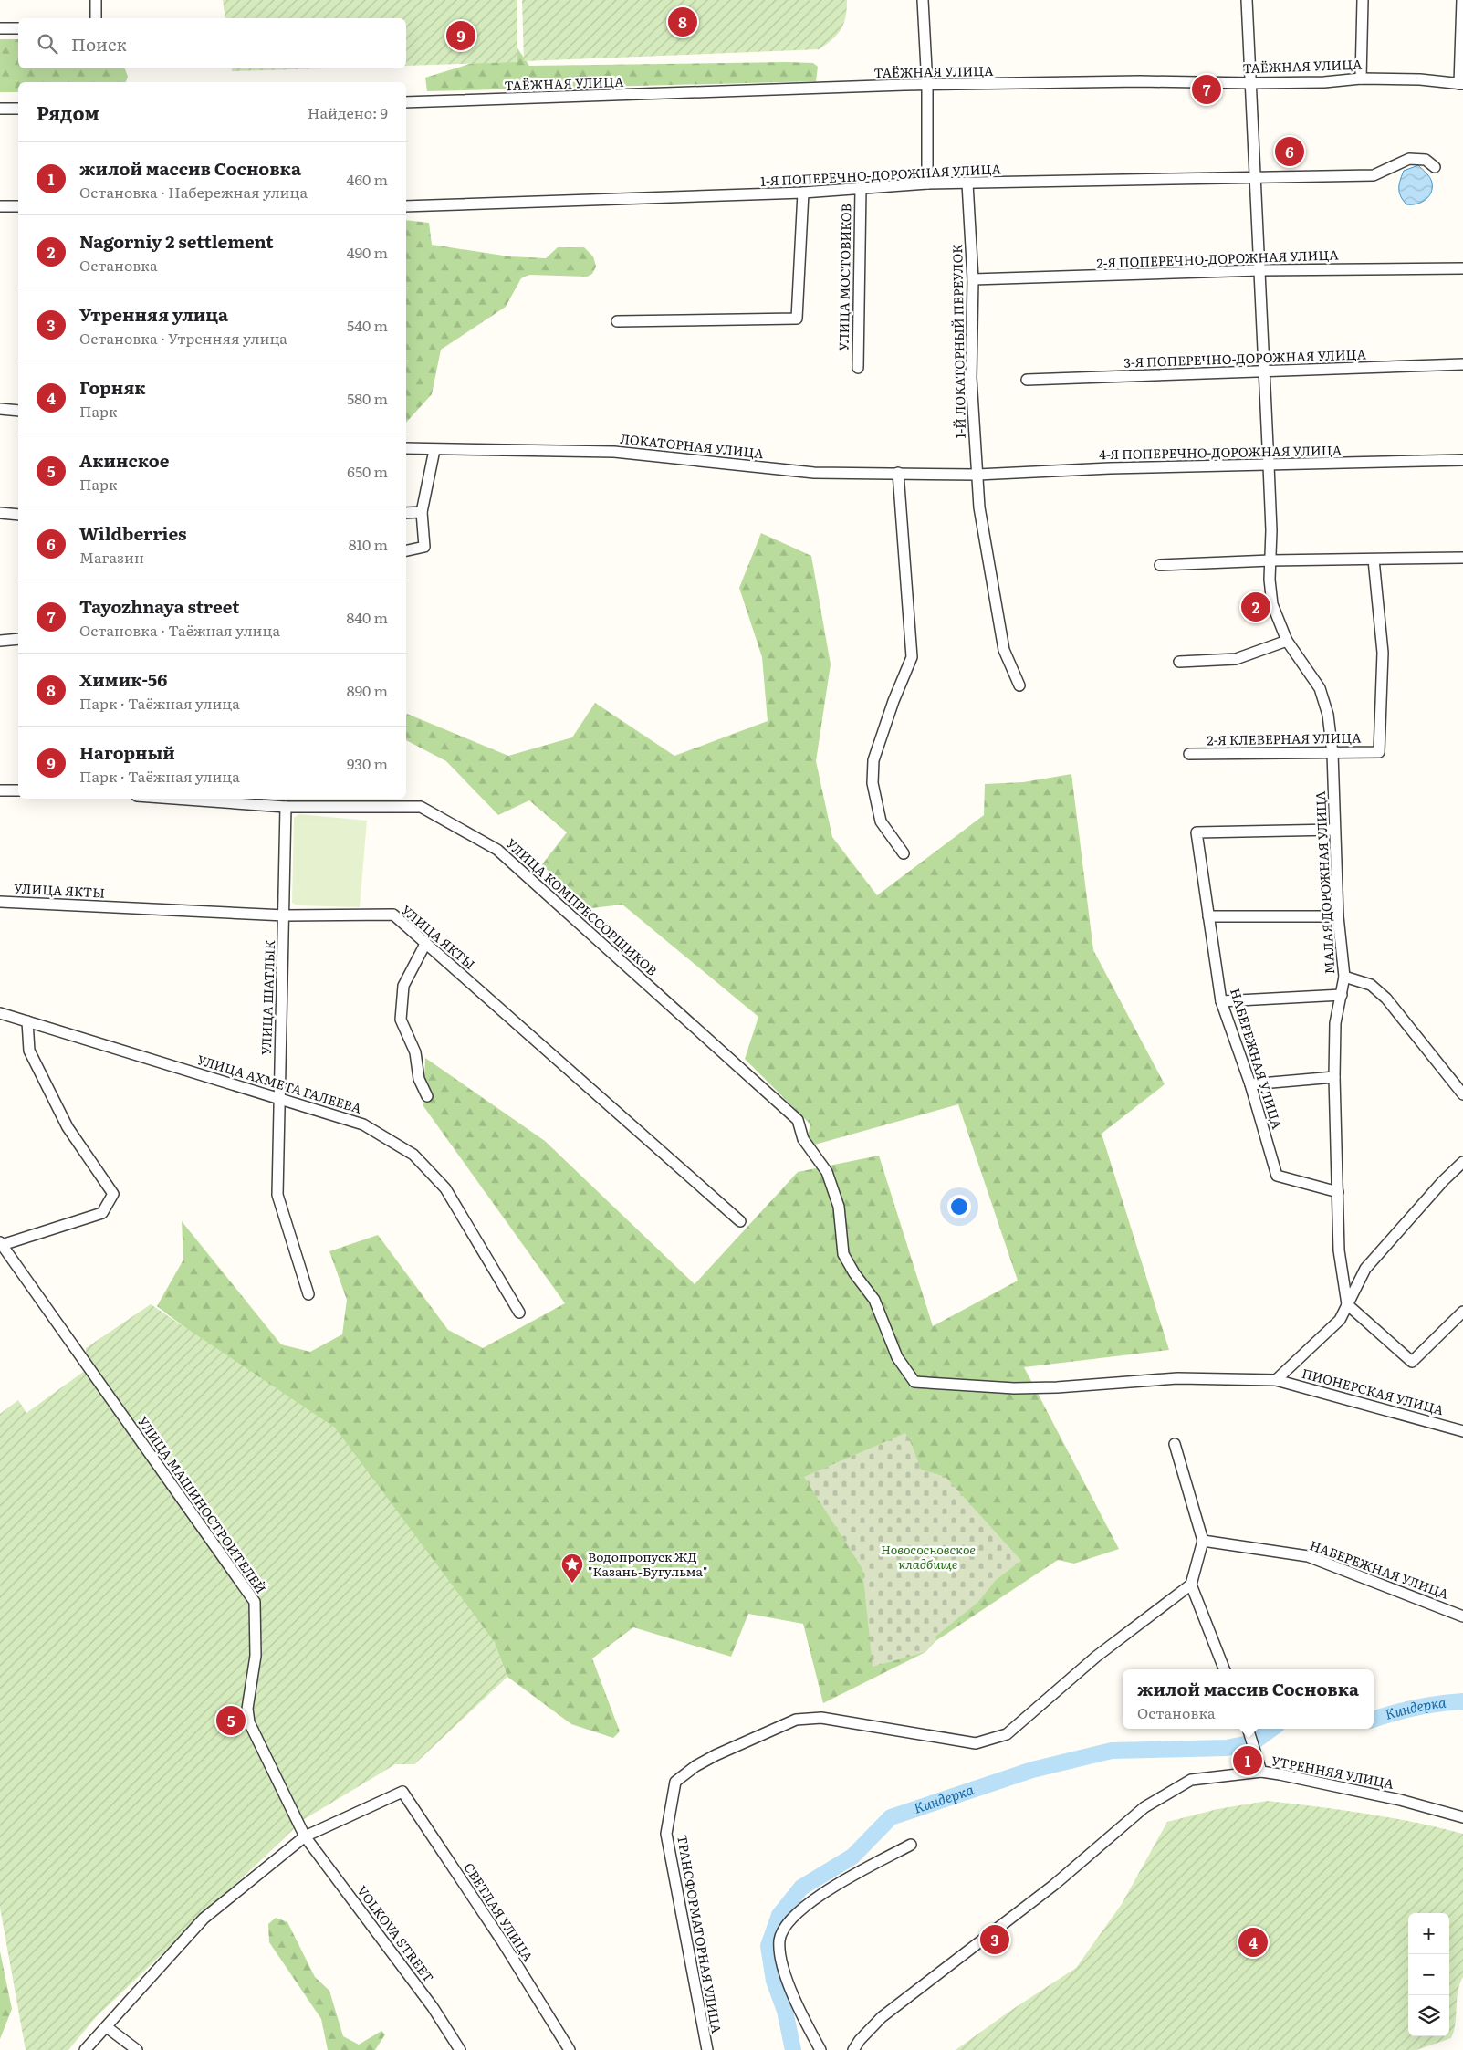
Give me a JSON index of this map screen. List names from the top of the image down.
{
  "streets": {
    "street": [
      "ТАЁЖНАЯ УЛИЦА",
      "1-Я ПОПЕРЕЧНО-ДОРОЖНАЯ УЛИЦА",
      "2-Я ПОПЕРЕЧНО-ДОРОЖНАЯ УЛИЦА",
      "УЛИЦА МОСТОВИКОВ",
      "1-Й ЛОКАТОРНЫЙ ПЕРЕУЛОК",
      "3-Я ПОПЕРЕЧНО-ДОРОЖНАЯ УЛИЦА",
      "ЛОКАТОРНАЯ УЛИЦА",
      "4-Я ПОПЕРЕЧНО-ДОРОЖНАЯ УЛИЦА",
      "2-Я КЛЕВЕРНАЯ УЛИЦА",
      "МАЛАЯ ДОРОЖНАЯ УЛИЦА",
      "УЛИЦА ЯКТЫ",
      "УЛИЦА КОМПРЕССОРЩИКОВ",
      "УЛИЦА ШАТЛЫК",
      "НАБЕРЕЖНАЯ УЛИЦА",
      "УЛИЦА АХМЕТА ГАЛЕЕВА",
      "ПИОНЕРСКАЯ УЛИЦА",
      "УЛИЦА МАШИНОСТРОИТЕЛЕЙ",
      "УТРЕННЯЯ УЛИЦА",
      "СВЕТЛАЯ УЛИЦА",
      "VOLKOVA STREET",
      "ТРАНСФОРМАТОРНАЯ УЛИЦА"
    ]
  },
  "crossings": [
    ["ТАЁЖНАЯ УЛИЦА", "МАЛАЯ ДОРОЖНАЯ УЛИЦА"],
    ["1-Я ПОПЕРЕЧНО-ДОРОЖНАЯ УЛИЦА", "УЛИЦА МОСТОВИКОВ"],
    ["1-Я ПОПЕРЕЧНО-ДОРОЖНАЯ УЛИЦА", "1-Й ЛОКАТОРНЫЙ ПЕРЕУЛОК"],
    ["1-Я ПОПЕРЕЧНО-ДОРОЖНАЯ УЛИЦА", "МАЛАЯ ДОРОЖНАЯ УЛИЦА"],
    ["2-Я ПОПЕРЕЧНО-ДОРОЖНАЯ УЛИЦА", "1-Й ЛОКАТОРНЫЙ ПЕРЕУЛОК"],
    ["2-Я ПОПЕРЕЧНО-ДОРОЖНАЯ УЛИЦА", "МАЛАЯ ДОРОЖНАЯ УЛИЦА"],
    ["1-Й ЛОКАТОРНЫЙ ПЕРЕУЛОК", "ЛОКАТОРНАЯ УЛИЦА"],
    ["1-Й ЛОКАТОРНЫЙ ПЕРЕУЛОК", "4-Я ПОПЕРЕЧНО-ДОРОЖНАЯ УЛИЦА"],
    ["3-Я ПОПЕРЕЧНО-ДОРОЖНАЯ УЛИЦА", "МАЛАЯ ДОРОЖНАЯ УЛИЦА"],
    ["ЛОКАТОРНАЯ УЛИЦА", "4-Я ПОПЕРЕЧНО-ДОРОЖНАЯ УЛИЦА"],
    ["4-Я ПОПЕРЕЧНО-ДОРОЖНАЯ УЛИЦА", "МАЛАЯ ДОРОЖНАЯ УЛИЦА"],
    ["2-Я КЛЕВЕРНАЯ УЛИЦА", "МАЛАЯ ДОРОЖНАЯ УЛИЦА"],
    ["МАЛАЯ ДОРОЖНАЯ УЛИЦА", "НАБЕРЕЖНАЯ УЛИЦА"],
    ["УЛИЦА ЯКТЫ", "УЛИЦА ШАТЛЫК"],
    ["УЛИЦА КОМПРЕССОРЩИКОВ", "УЛИЦА ШАТЛЫК"],
    ["УЛИЦА КОМПРЕССОРЩИКОВ", "ПИОНЕРСКАЯ УЛИЦА"],
    ["УЛИЦА ШАТЛЫК", "УЛИЦА АХМЕТА ГАЛЕЕВА"],
    ["УЛИЦА МАШИНОСТРОИТЕЛЕЙ", "СВЕТЛАЯ УЛИЦА"],
    ["УЛИЦА МАШИНОСТРОИТЕЛЕЙ", "VOLKOVA STREET"],
    ["СВЕТЛАЯ УЛИЦА", "VOLKOVA STREET"]
  ],
  "water": ["Киндерка"],
  "parks": ["Новососновское кладбище"],
  "places": {
    "place": ["Водопропуск ЖД \"Казань-Бугульма\""]
  },
  "page": {
    "pins": [
      "8",
      "9",
      "7",
      "6",
      "2",
      "5",
      "1",
      "3",
      "4"
    ],
    "search": "Поиск",
    "heading": ["Рядом", "Найдено: 9"],
    "list": [
      {
        "mark": "1",
        "name": "жилой массив Сосновка",
        "note": "Остановка · Набережная улица",
        "value": "460 m"
      },
      {
        "mark": "2",
        "name": "Nagorniy 2 settlement",
        "note": "Остановка",
        "value": "490 m"
      },
      {
        "mark": "3",
        "name": "Утренняя улица",
        "note": "Остановка · Утренняя улица",
        "value": "540 m"
      },
      {
        "mark": "4",
        "name": "Горняк",
        "note": "Парк",
        "value": "580 m"
      },
      {
        "mark": "5",
        "name": "Акинское",
        "note": "Парк",
        "value": "650 m"
      },
      {
        "mark": "6",
        "name": "Wildberries",
        "note": "Магазин",
        "value": "810 m"
      },
      {
        "mark": "7",
        "name": "Tayozhnaya street",
        "note": "Остановка · Таёжная улица",
        "value": "840 m"
      },
      {
        "mark": "8",
        "name": "Химик-56",
        "note": "Парк · Таёжная улица",
        "value": "890 m"
      },
      {
        "mark": "9",
        "name": "Нагорный",
        "note": "Парк · Таёжная улица",
        "value": "930 m"
      }
    ],
    "popup": ["жилой массив Сосновка", "Остановка"],
    "map_buttons": ["+", "−"]
  }
}
